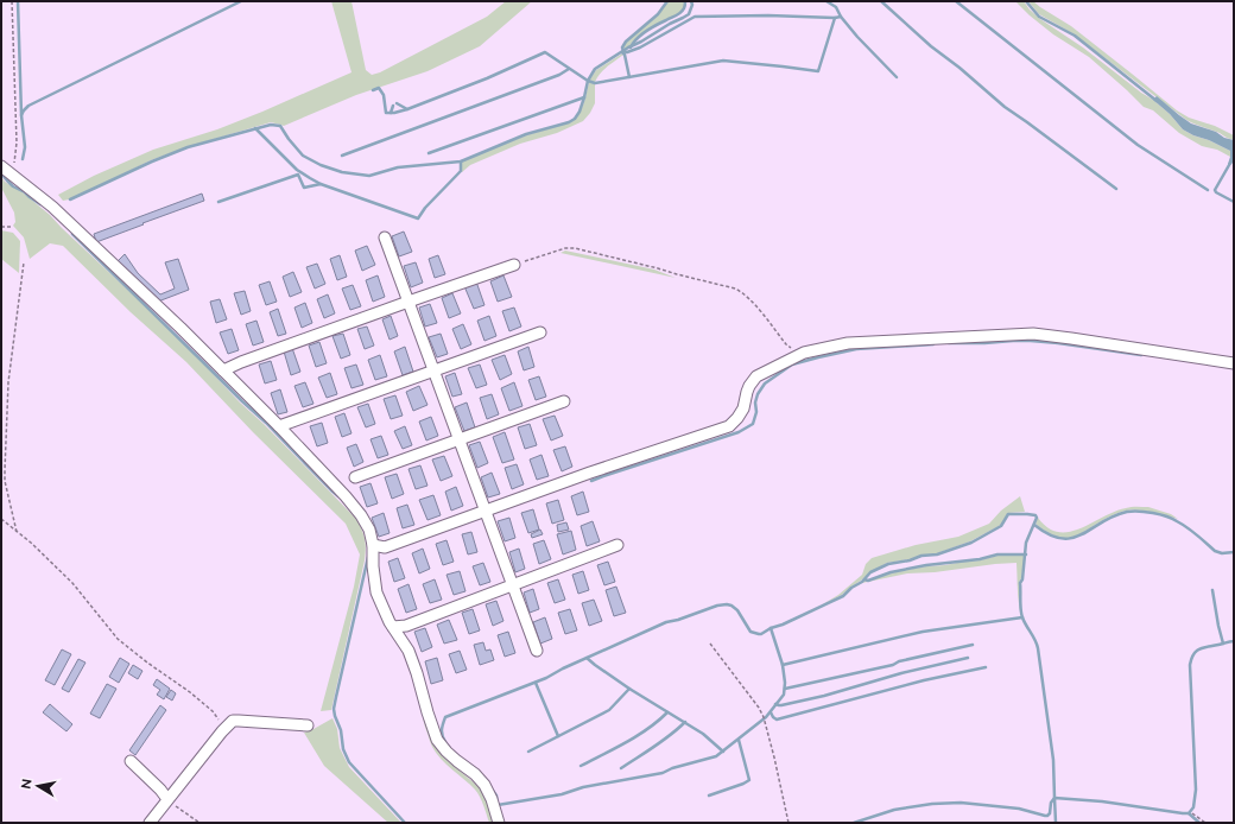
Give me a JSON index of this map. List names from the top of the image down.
{
  "north": "left"
}
